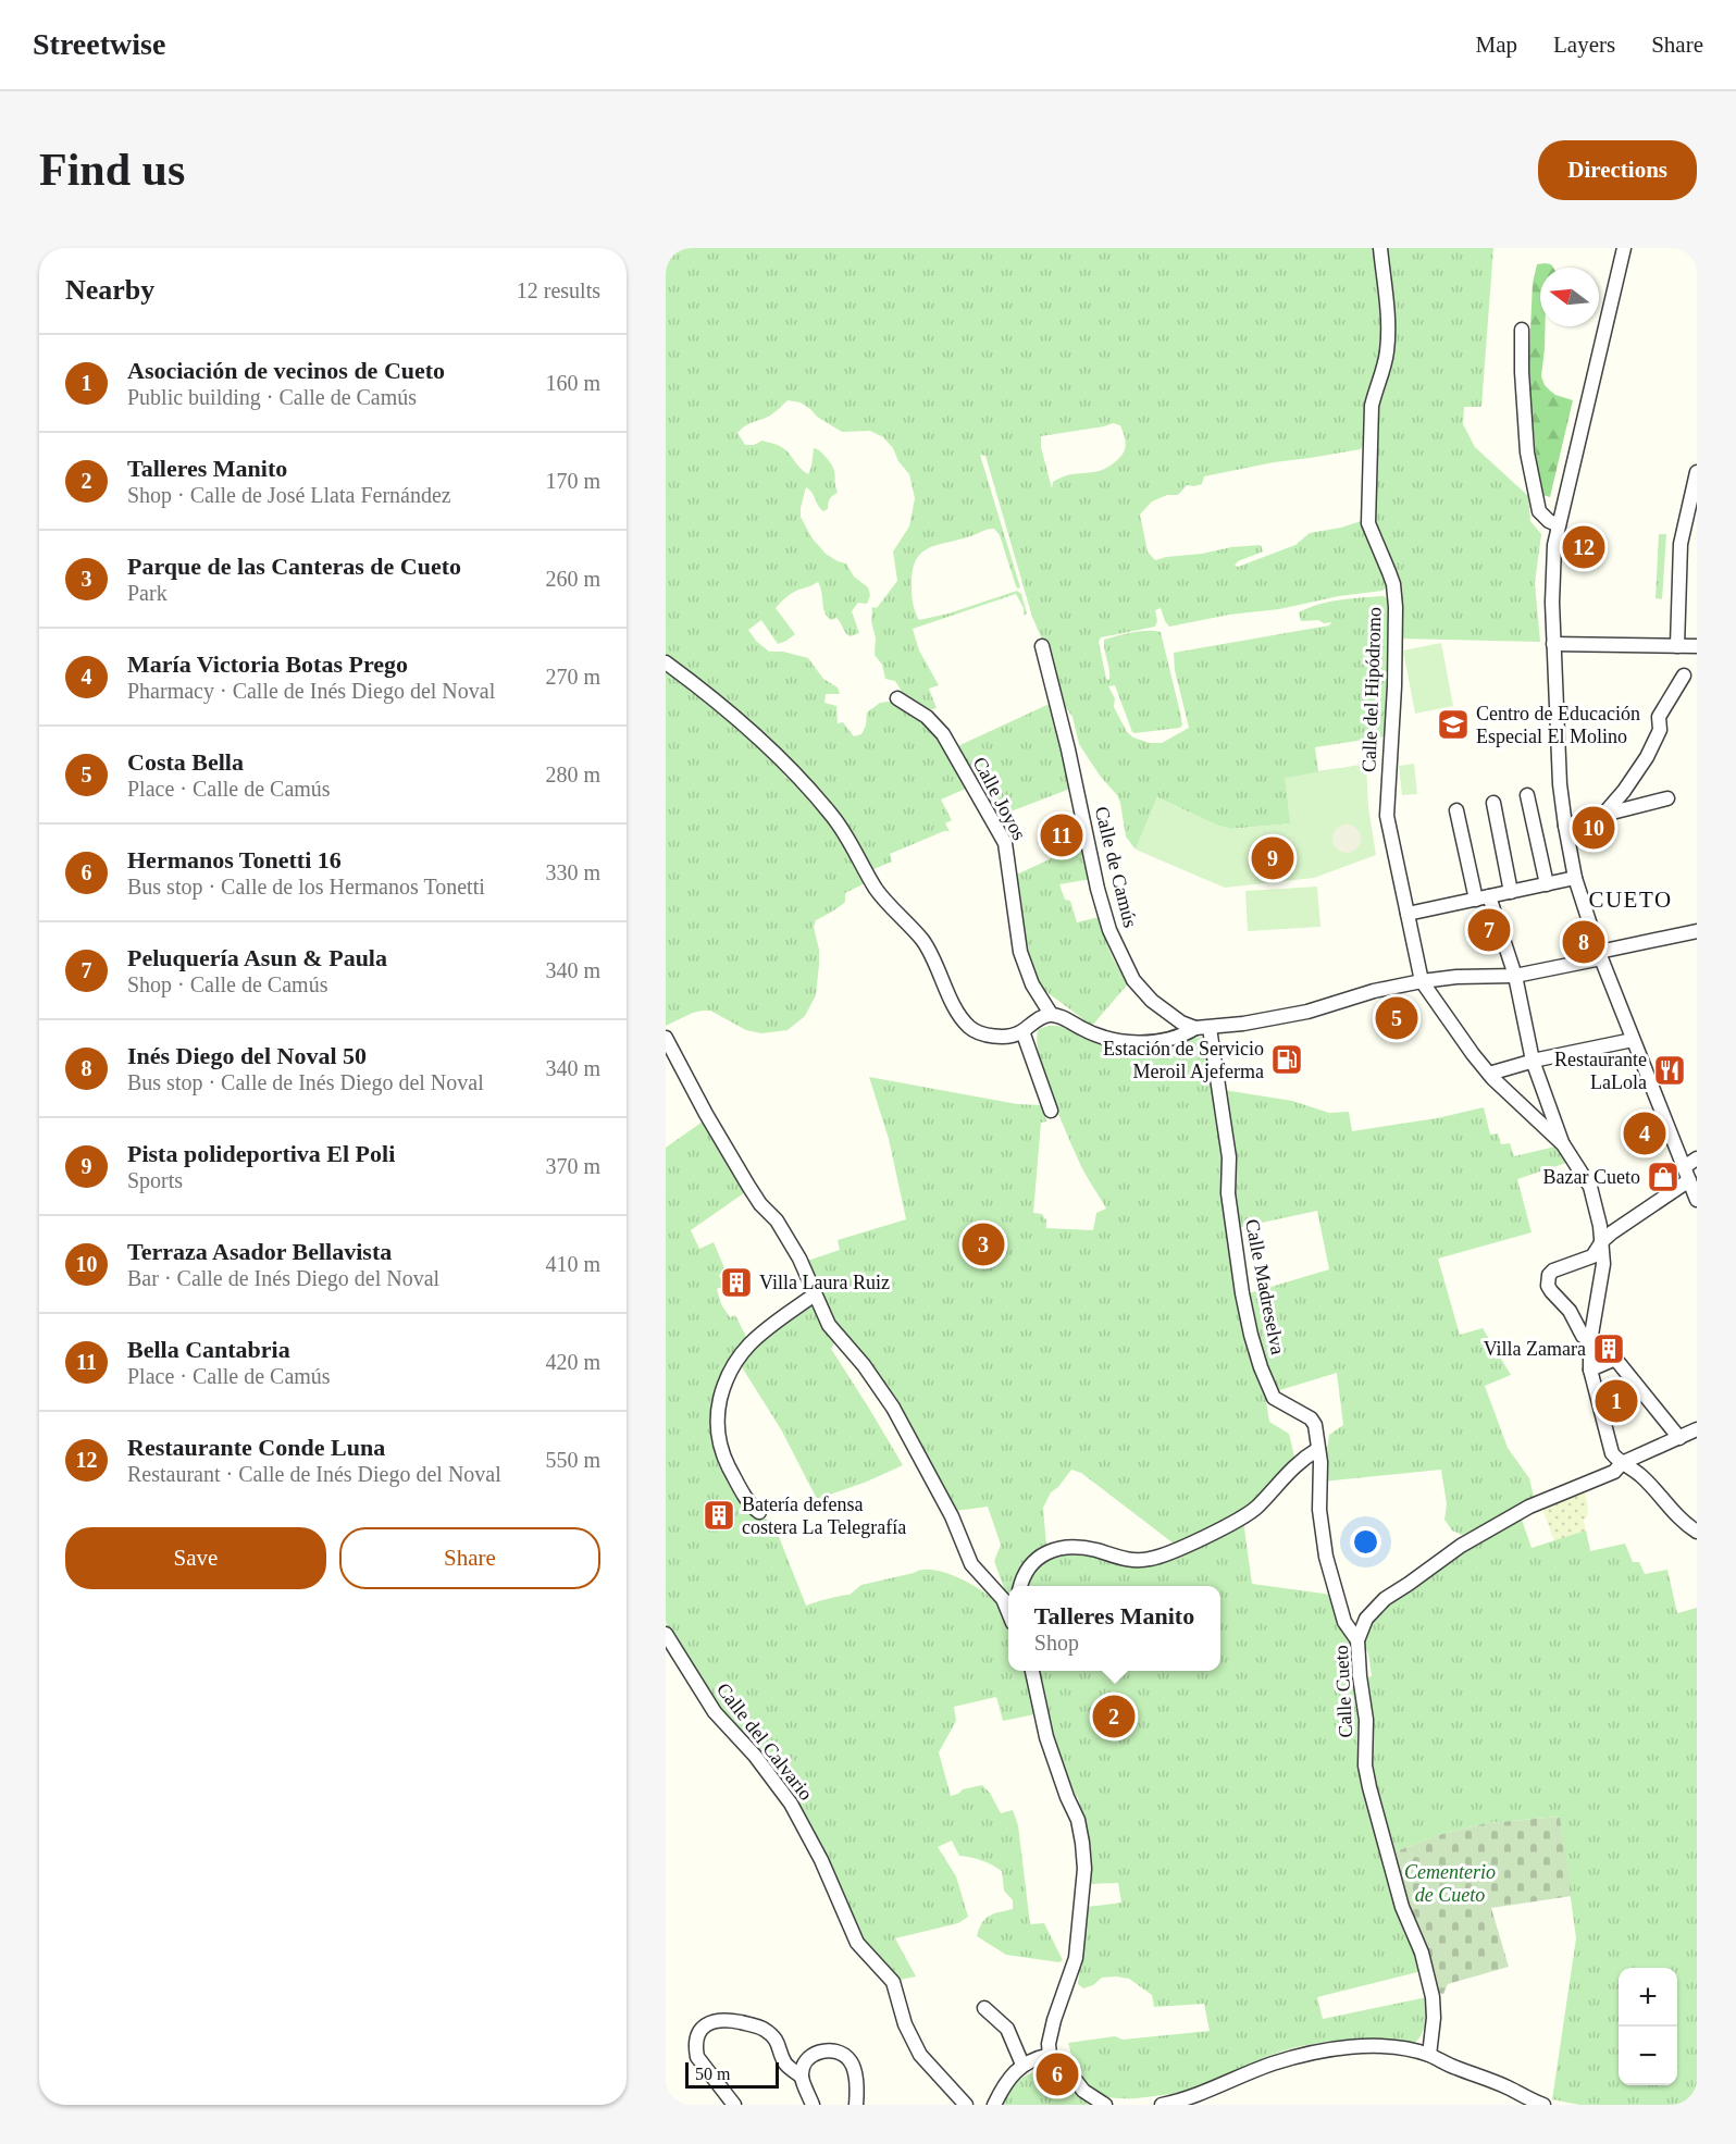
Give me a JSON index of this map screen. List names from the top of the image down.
{
  "streets": {
    "street": [
      "Calle del Hipódromo",
      "Calle Joyos",
      "Calle de Camús",
      "Calle Madreselva",
      "Calle Cueto",
      "Calle del Calvario"
    ]
  },
  "crossings": [
    ["Calle de Camús", "Calle Madreselva"],
    ["Calle Madreselva", "Calle Cueto"]
  ],
  "districts": ["CUETO"],
  "parks": ["Cementerio de Cueto"],
  "places": {
    "school or university": ["Centro de Educación Especial El Molino"],
    "fuel station": ["Estación de Servicio Meroil Ajeferma"],
    "restaurant": ["Restaurante LaLola"],
    "shop": ["Bazar Cueto"],
    "building": ["Villa Laura Ruiz", "Villa Zamara", "Batería defensa costera La Telegrafía"]
  },
  "scale_bar": "50 m",
  "north": "left",
  "page": {
    "header": "Streetwise",
    "nav": ["Map", "Layers", "Share"],
    "buttons": [
      "Directions",
      ["Save", "Share"]
    ],
    "title": "Find us",
    "heading": ["Nearby", "12 results"],
    "list": [
      {
        "mark": "1",
        "name": "Asociación de vecinos de Cueto",
        "note": "Public building · Calle de Camús",
        "value": "160 m"
      },
      {
        "mark": "2",
        "name": "Talleres Manito",
        "note": "Shop · Calle de José Llata Fernández",
        "value": "170 m"
      },
      {
        "mark": "3",
        "name": "Parque de las Canteras de Cueto",
        "note": "Park",
        "value": "260 m"
      },
      {
        "mark": "4",
        "name": "María Victoria Botas Prego",
        "note": "Pharmacy · Calle de Inés Diego del Noval",
        "value": "270 m"
      },
      {
        "mark": "5",
        "name": "Costa Bella",
        "note": "Place · Calle de Camús",
        "value": "280 m"
      },
      {
        "mark": "6",
        "name": "Hermanos Tonetti 16",
        "note": "Bus stop · Calle de los Hermanos Tonetti",
        "value": "330 m"
      },
      {
        "mark": "7",
        "name": "Peluquería Asun & Paula",
        "note": "Shop · Calle de Camús",
        "value": "340 m"
      },
      {
        "mark": "8",
        "name": "Inés Diego del Noval 50",
        "note": "Bus stop · Calle de Inés Diego del Noval",
        "value": "340 m"
      },
      {
        "mark": "9",
        "name": "Pista polideportiva El Poli",
        "note": "Sports",
        "value": "370 m"
      },
      {
        "mark": "10",
        "name": "Terraza Asador Bellavista",
        "note": "Bar · Calle de Inés Diego del Noval",
        "value": "410 m"
      },
      {
        "mark": "11",
        "name": "Bella Cantabria",
        "note": "Place · Calle de Camús",
        "value": "420 m"
      },
      {
        "mark": "12",
        "name": "Restaurante Conde Luna",
        "note": "Restaurant · Calle de Inés Diego del Noval",
        "value": "550 m"
      }
    ],
    "pins": [
      "12",
      "10",
      "11",
      "9",
      "7",
      "8",
      "5",
      "4",
      "3",
      "1",
      "2",
      "6"
    ],
    "popup": ["Talleres Manito", "Shop"],
    "map_buttons": ["+", "−"],
    "scale": "50 m"
  }
}
